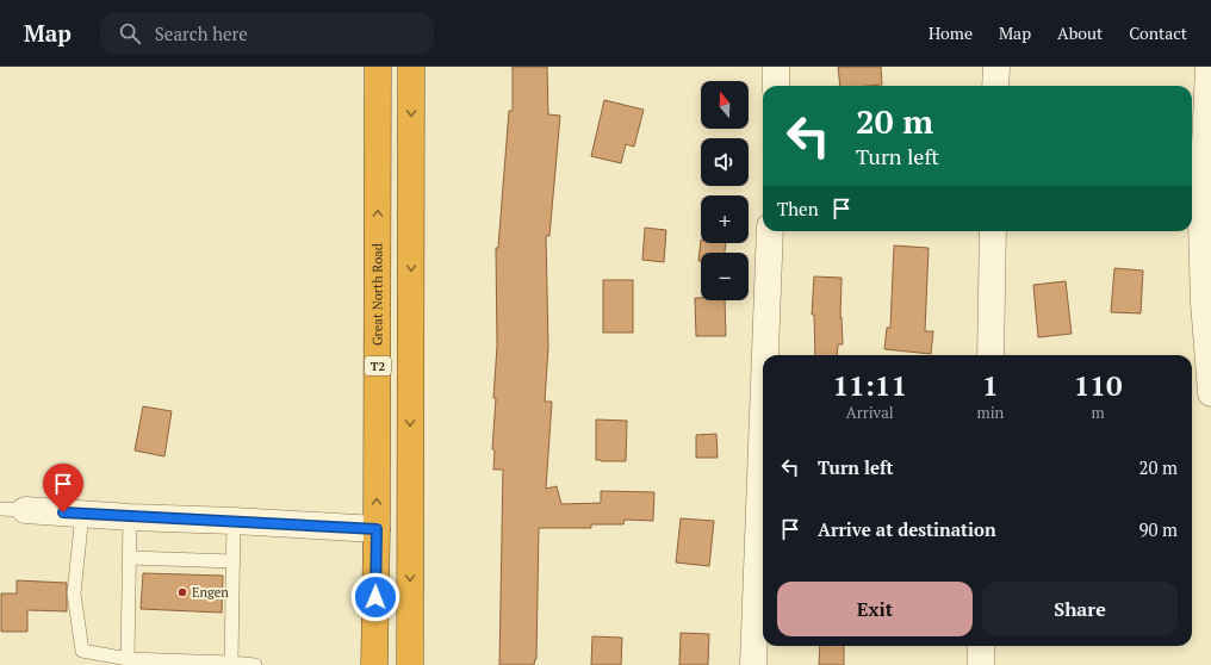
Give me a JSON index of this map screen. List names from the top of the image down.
{
  "streets": {
    "highway": ["Great North Road", "T2"]
  },
  "places": ["Engen"],
  "north": "top",
  "page": {
    "header": "Map",
    "search": "Search here",
    "nav": [
      "Home",
      "Map",
      "About",
      "Contact"
    ],
    "map_buttons": ["+", "−"],
    "turn": ["20 m", "Turn left"],
    "then": "Then",
    "eta": [
      "11:11",
      "Arrival",
      "1",
      "min",
      "110",
      "m"
    ],
    "list": [
      {
        "name": "Turn left",
        "value": "20 m"
      },
      {
        "name": "Arrive at destination",
        "value": "90 m"
      }
    ],
    "buttons": ["Exit", "Share"]
  }
}
